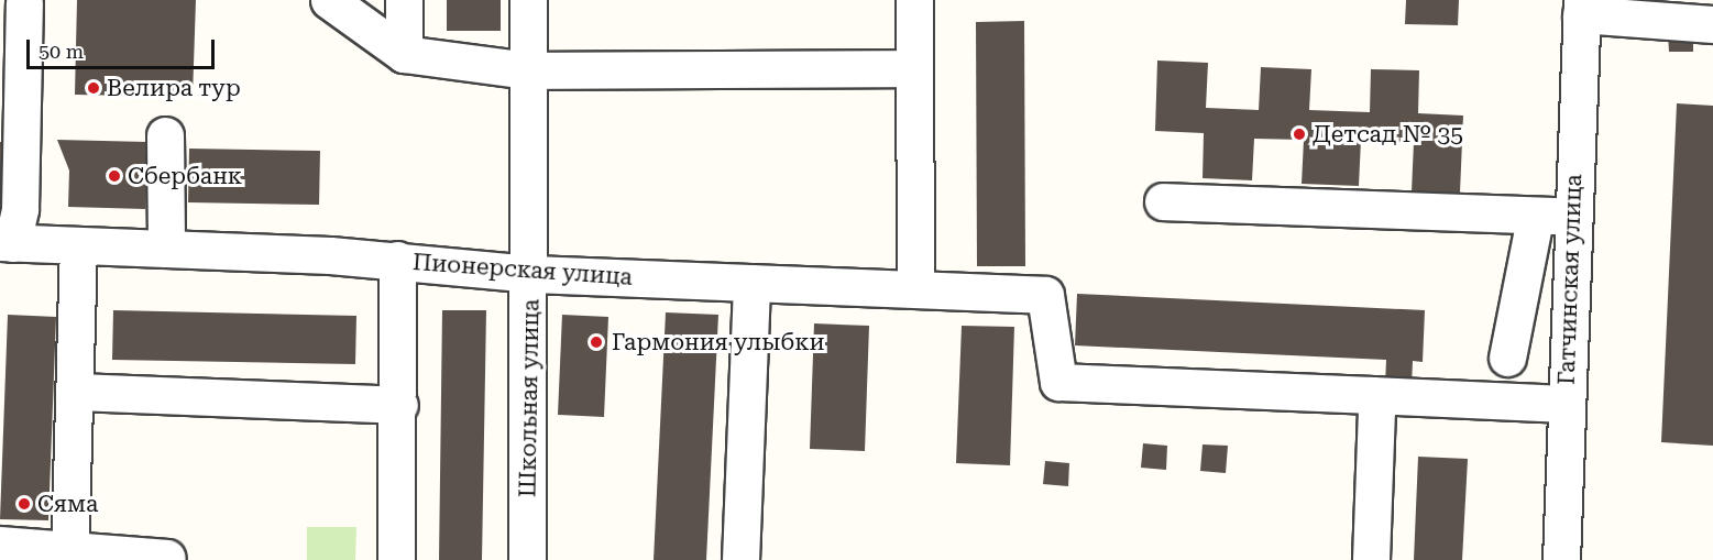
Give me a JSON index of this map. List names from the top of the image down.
{
  "streets": {
    "street": ["Пионерская улица", "Гатчинская улица", "Школьная улица"]
  },
  "crossings": [
    ["Пионерская улица", "Школьная улица"]
  ],
  "places": [
    "Велира тур",
    "Детсад № 35",
    "Сбербанк",
    "Гармония улыбки",
    "Сяма"
  ],
  "scale_bar": "50 m"
}
